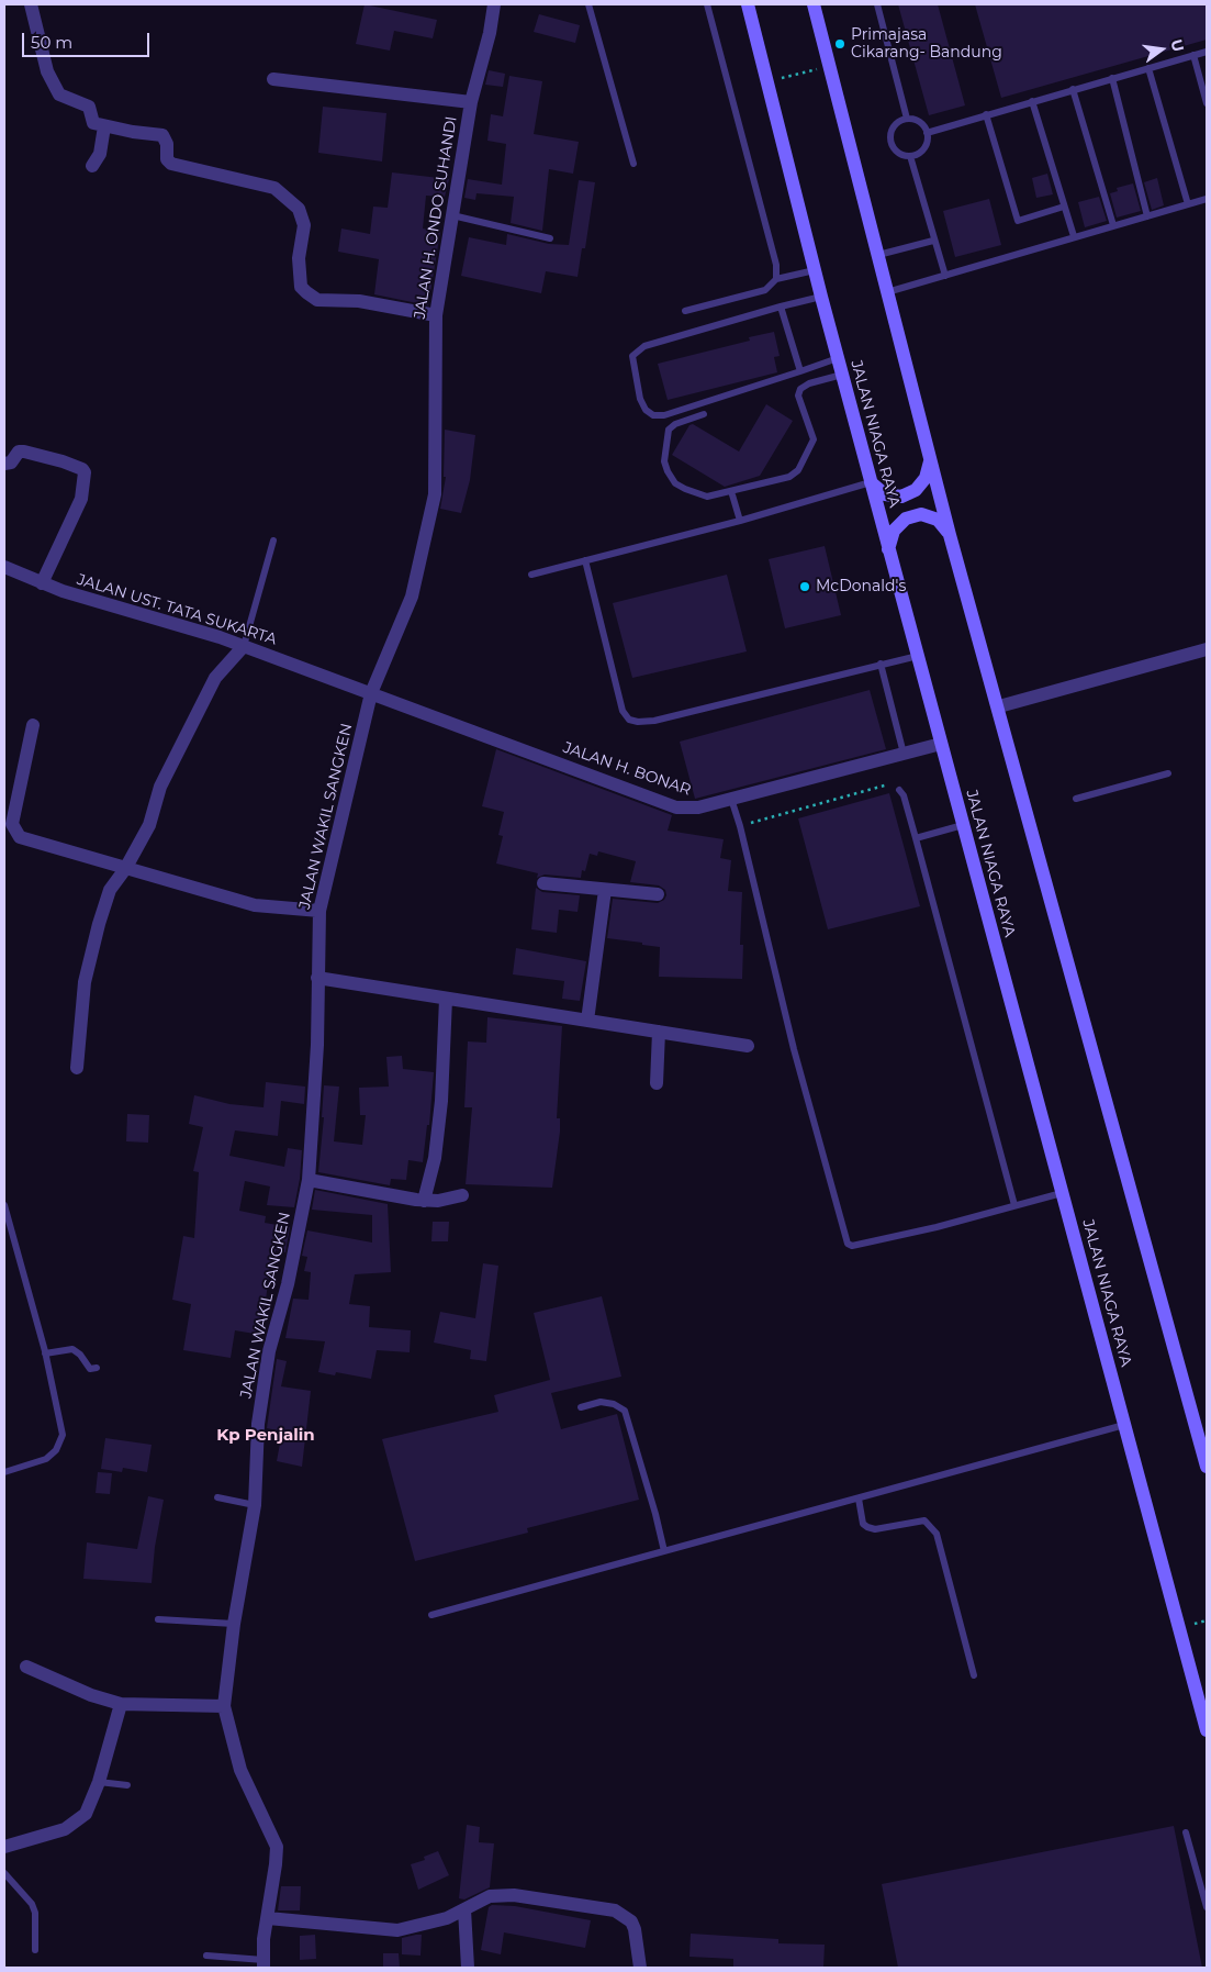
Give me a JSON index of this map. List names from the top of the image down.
{
  "streets": {
    "main road": ["JALAN NIAGA RAYA"],
    "street": [
      "JALAN H. ONDO SUHANDI",
      "JALAN UST. TATA SUKARTA",
      "JALAN H. BONAR",
      "JALAN WAKIL SANGKEN"
    ]
  },
  "crossings": [
    ["JALAN H. ONDO SUHANDI", "JALAN UST. TATA SUKARTA"],
    ["JALAN H. ONDO SUHANDI", "JALAN H. BONAR"],
    ["JALAN H. ONDO SUHANDI", "JALAN WAKIL SANGKEN"],
    ["JALAN NIAGA RAYA", "JALAN H. BONAR"],
    ["JALAN UST. TATA SUKARTA", "JALAN H. BONAR"],
    ["JALAN UST. TATA SUKARTA", "JALAN WAKIL SANGKEN"],
    ["JALAN H. BONAR", "JALAN WAKIL SANGKEN"]
  ],
  "districts": ["Kp Penjalin"],
  "places": ["Primajasa Cikarang- Bandung", "McDonald's"],
  "scale_bar": "50 m",
  "north": "right"
}
